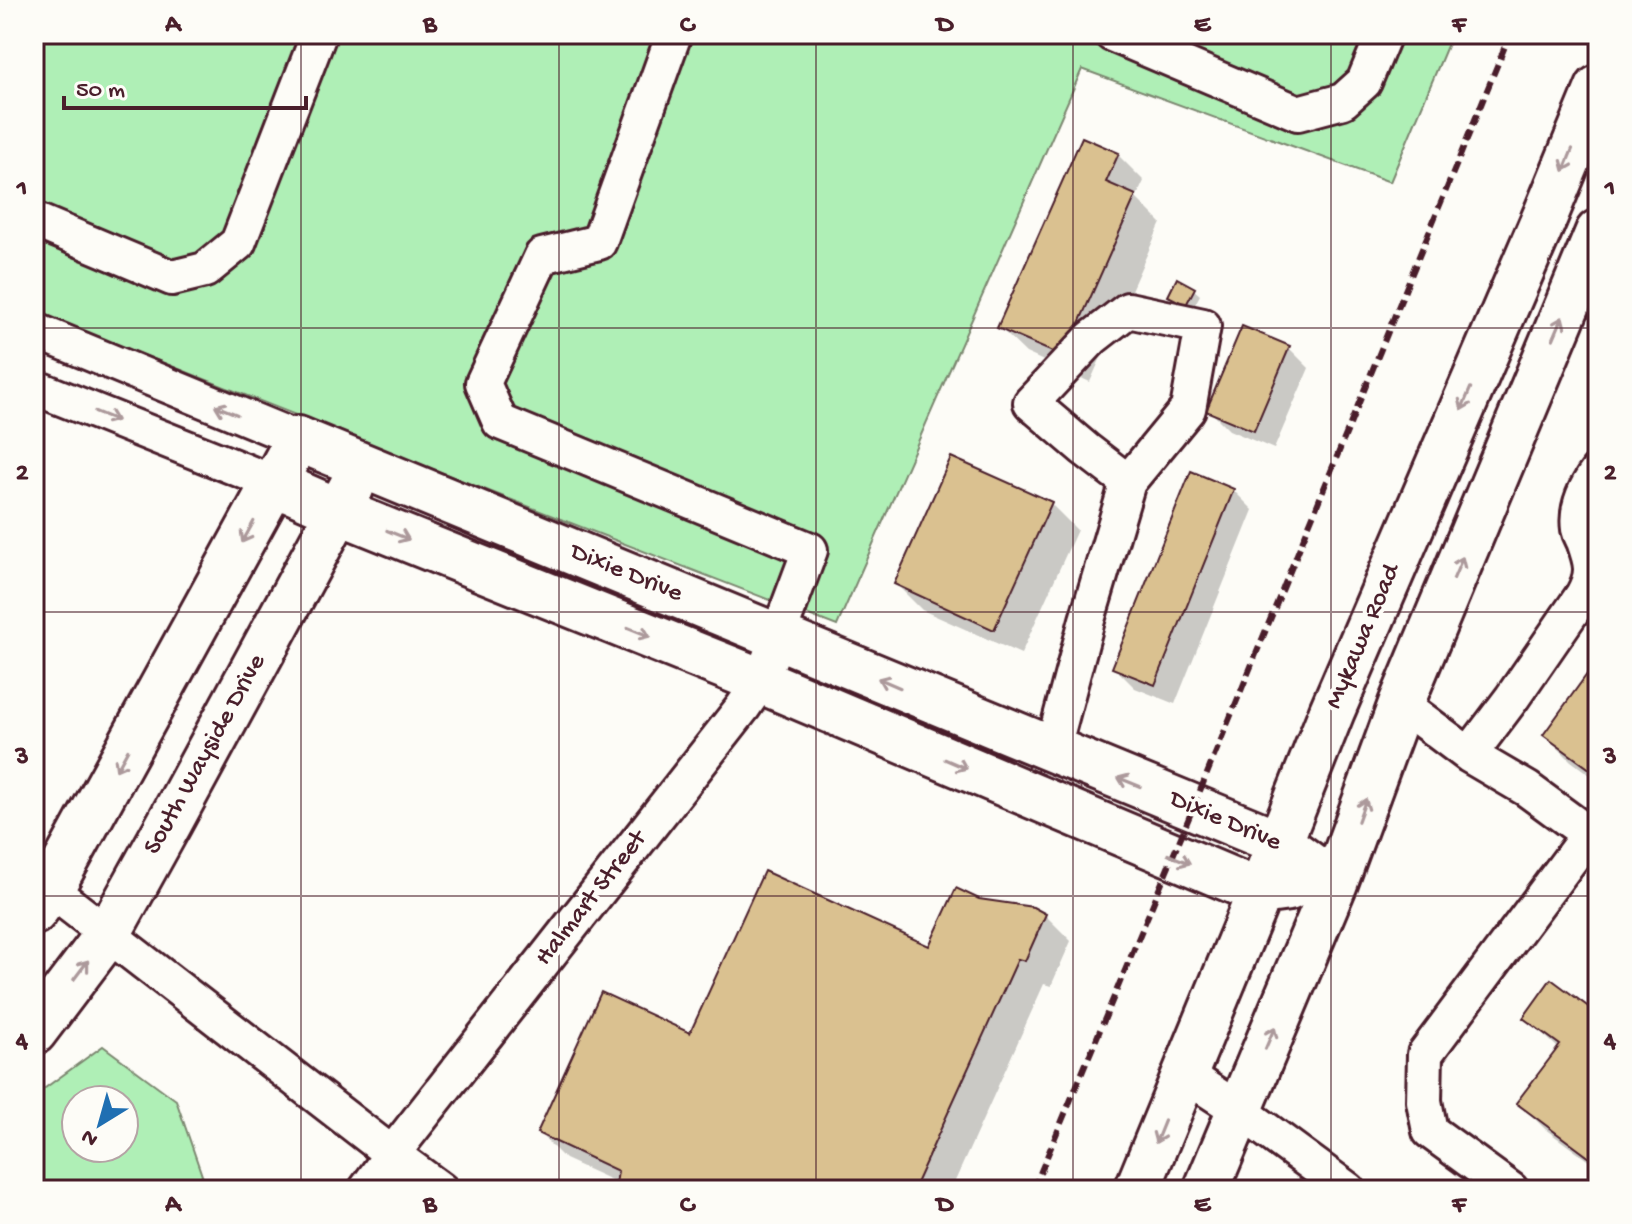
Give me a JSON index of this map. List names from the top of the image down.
{
  "streets": {
    "main road": ["Dixie Drive", "Mykawa Road", "South Wayside Drive"],
    "street": ["Halmart Street"]
  },
  "crossings": [
    ["Dixie Drive", "Mykawa Road"],
    ["Dixie Drive", "South Wayside Drive"],
    ["Dixie Drive", "Halmart Street"]
  ],
  "scale_bar": "50 m",
  "north": "bottom left",
  "grid": {
    "columns": [
      "A",
      "B",
      "C",
      "D",
      "E",
      "F"
    ],
    "rows": [
      "1",
      "2",
      "3",
      "4"
    ]
  }
}
